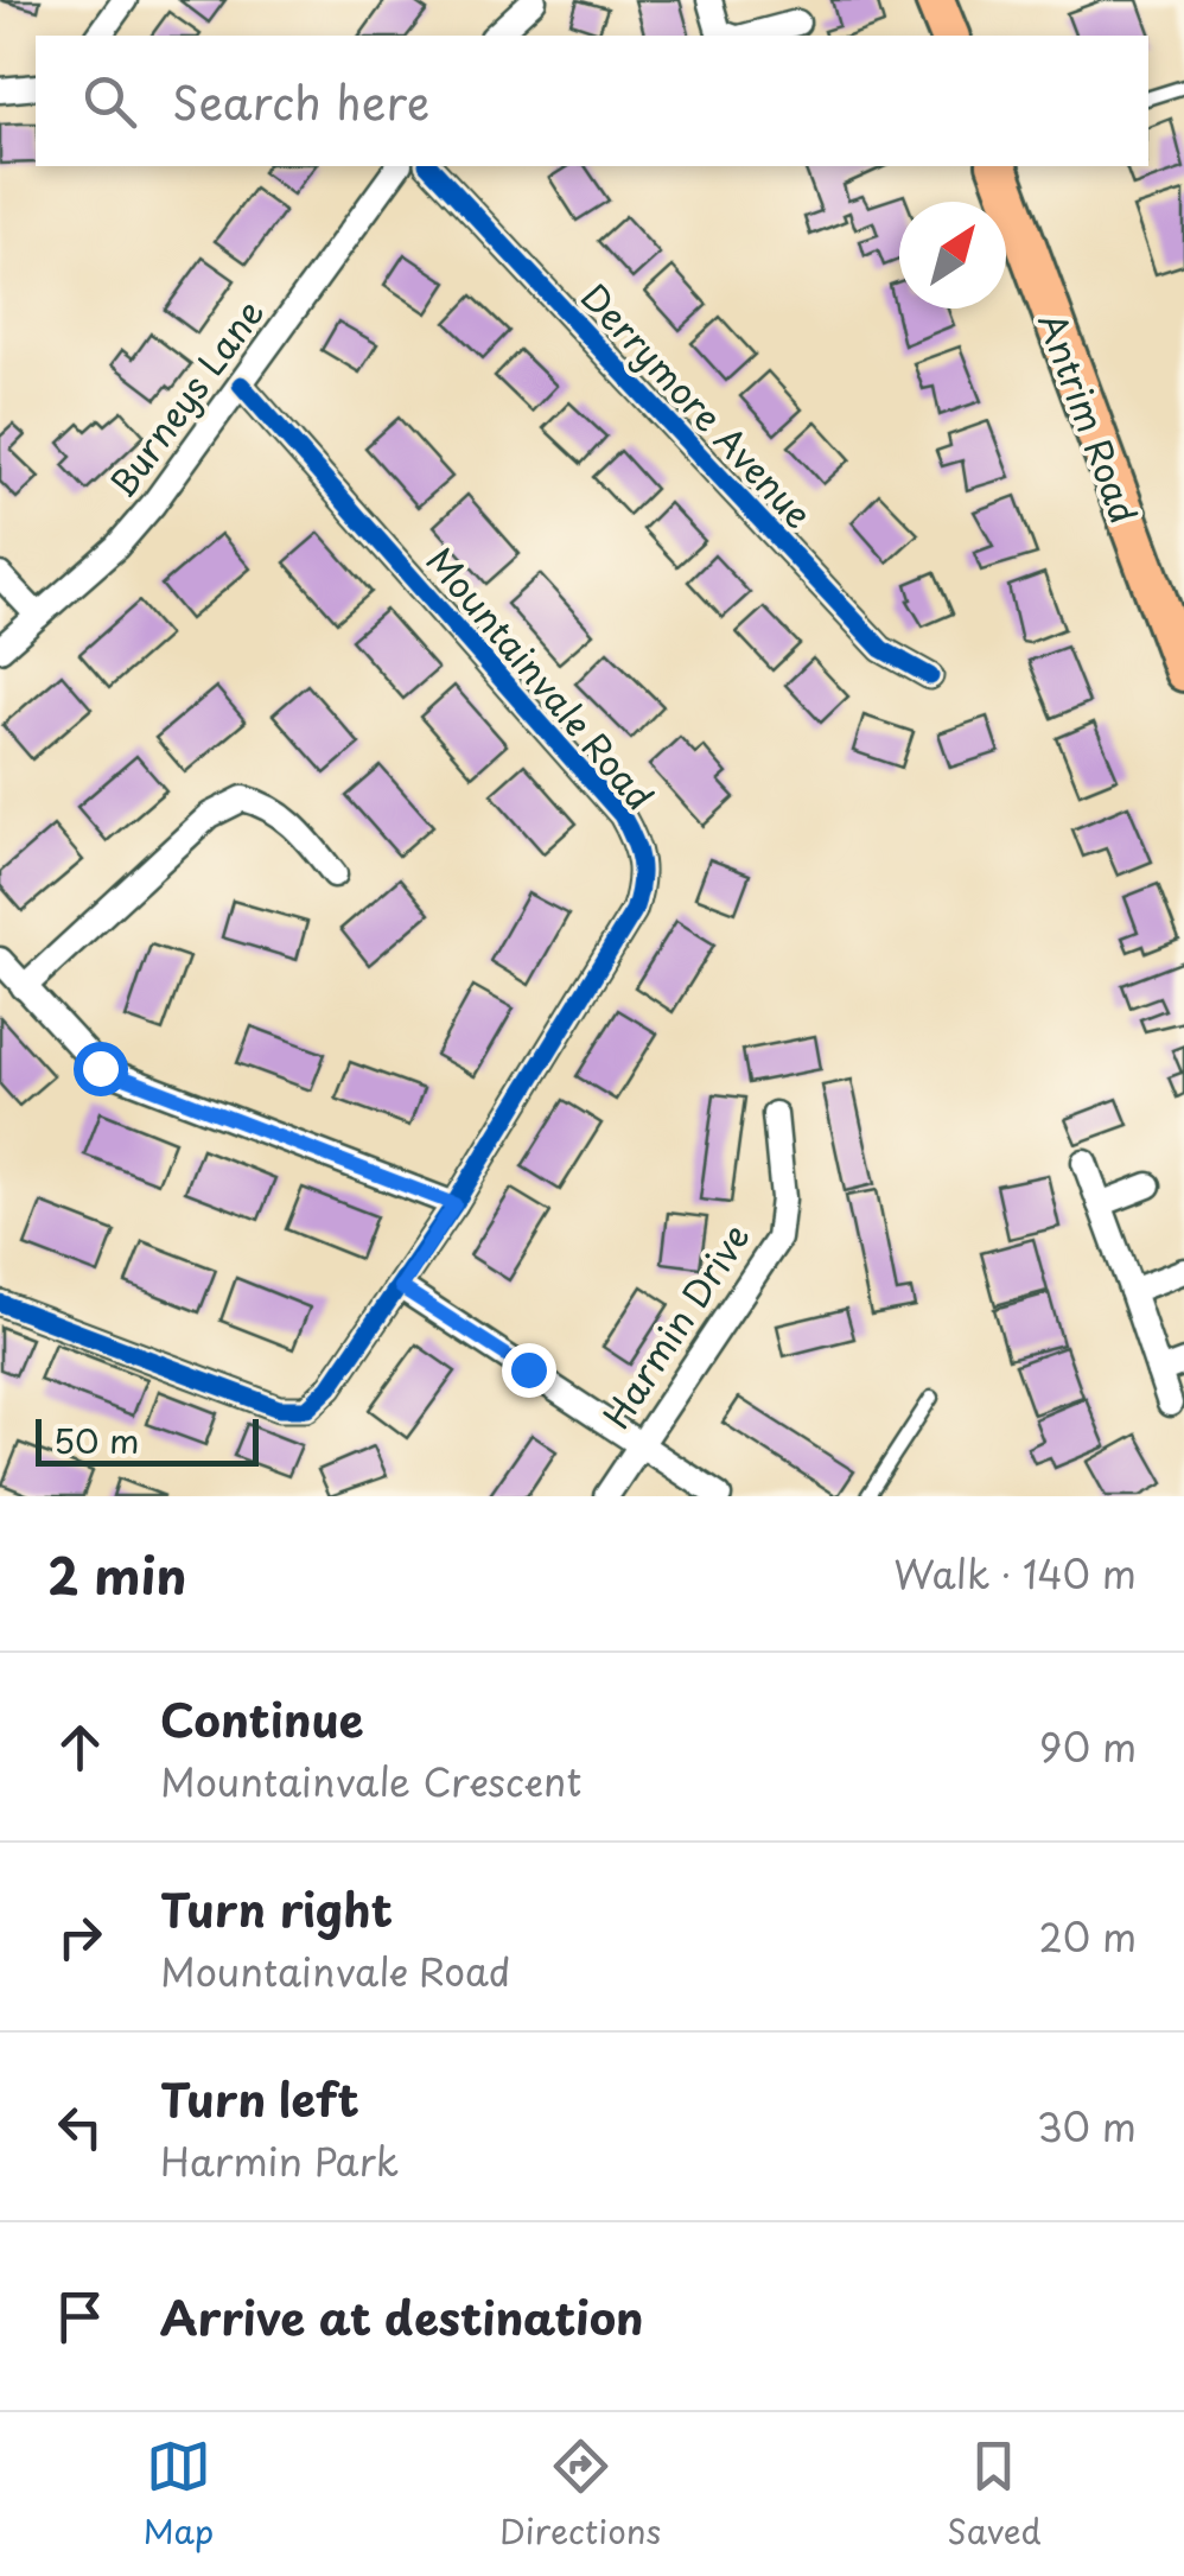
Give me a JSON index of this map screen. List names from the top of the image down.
{
  "streets": {
    "main road": ["Antrim Road"],
    "street": [
      "Burneys Lane",
      "Derrymore Avenue",
      "Mountainvale Road",
      "Harmin Drive"
    ]
  },
  "crossings": [
    ["Burneys Lane", "Mountainvale Road"]
  ],
  "scale_bar": "50 m",
  "north": "top right",
  "page": {
    "search": "Search here",
    "scale": "50 m",
    "heading": ["2 min", "Walk · 140 m"],
    "list": [
      ["Continue", "Mountainvale Crescent", "90 m"],
      ["Turn right", "Mountainvale Road", "20 m"],
      ["Turn left", "Harmin Park", "30 m"],
      "Arrive at destination"
    ],
    "nav": ["Map", "Directions", "Saved"]
  }
}
